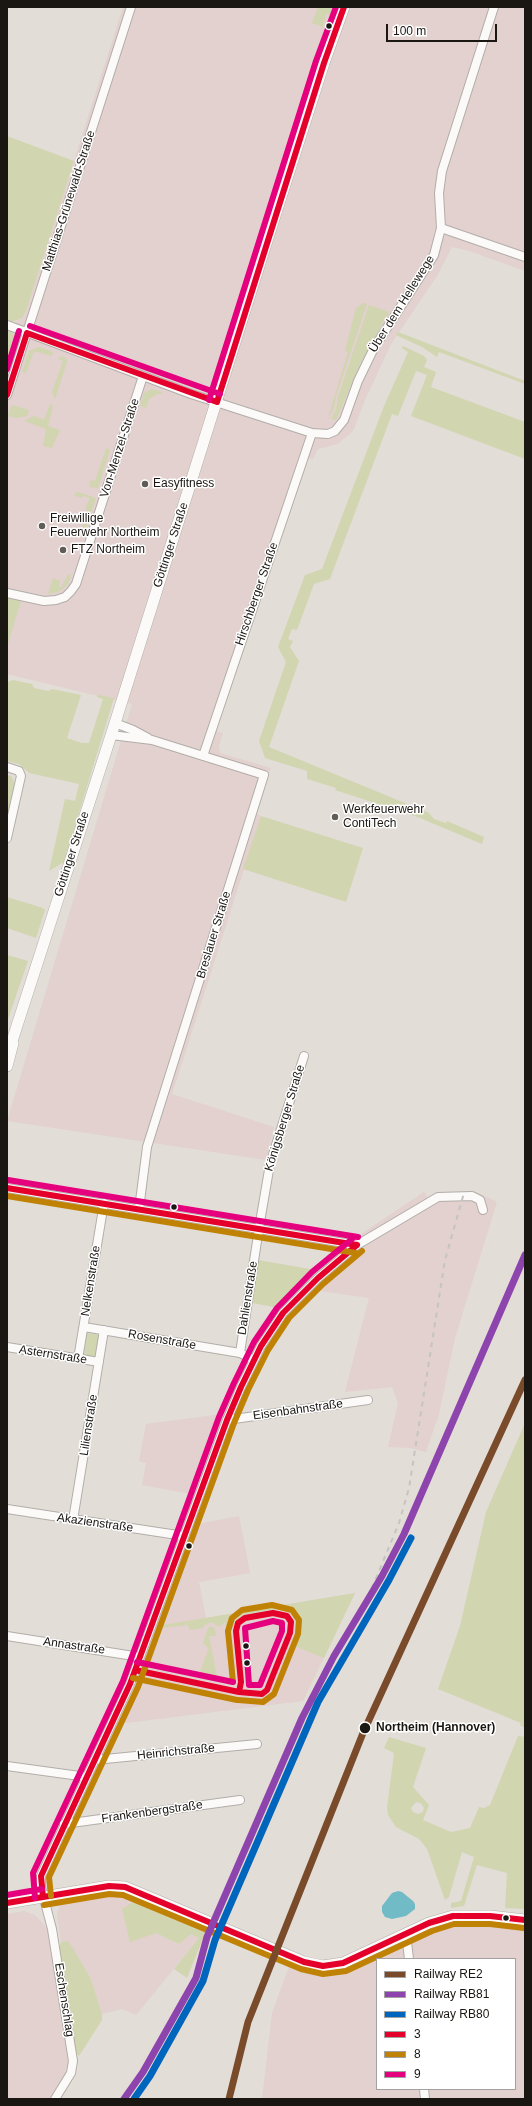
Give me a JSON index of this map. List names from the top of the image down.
{
  "streets": {
    "main road": ["Göttinger Straße"],
    "street": [
      "Matthias-Grünewald-Straße",
      "Über dem Hellewege",
      "Von-Menzel-Straße",
      "Hirschberger Straße",
      "Breslauer Straße",
      "Königsberger Straße",
      "Nelkenstraße",
      "Dahlienstraße",
      "Rosenstraße",
      "Asternstraße",
      "Eisenbahnstraße",
      "Lilienstraße",
      "Akazienstraße",
      "Annastraße",
      "Heinrichstraße",
      "Frankenbergstraße",
      "Eschenschlag"
    ]
  },
  "crossings": [
    ["Matthias-Grünewald-Straße", "Über dem Hellewege"],
    ["Über dem Hellewege", "Von-Menzel-Straße"],
    ["Über dem Hellewege", "Göttinger Straße"],
    ["Über dem Hellewege", "Hirschberger Straße"],
    ["Göttinger Straße", "Breslauer Straße"],
    ["Hirschberger Straße", "Breslauer Straße"],
    ["Königsberger Straße", "Dahlienstraße"],
    ["Nelkenstraße", "Rosenstraße"],
    ["Nelkenstraße", "Asternstraße"],
    ["Dahlienstraße", "Rosenstraße"],
    ["Rosenstraße", "Lilienstraße"],
    ["Asternstraße", "Lilienstraße"],
    ["Eisenbahnstraße", "Eschenschlag"],
    ["Lilienstraße", "Akazienstraße"],
    ["Akazienstraße", "Eschenschlag"],
    ["Annastraße", "Eschenschlag"],
    ["Heinrichstraße", "Eschenschlag"],
    ["Frankenbergstraße", "Eschenschlag"]
  ],
  "places": [
    "Easyfitness",
    "Freiwillige Feuerwehr Northeim",
    "FTZ Northeim",
    "Werkfeuerwehr ContiTech",
    "Northeim (Hannover)"
  ],
  "lines": [
    "transit line 3",
    "transit line 9",
    "transit line 8",
    "rail line RB81",
    "rail line RE2",
    "rail line RB80"
  ],
  "legend": [
    "Railway RE2",
    "Railway RB81",
    "Railway RB80",
    "3",
    "8",
    "9"
  ],
  "scale_bar": "100 m"
}
